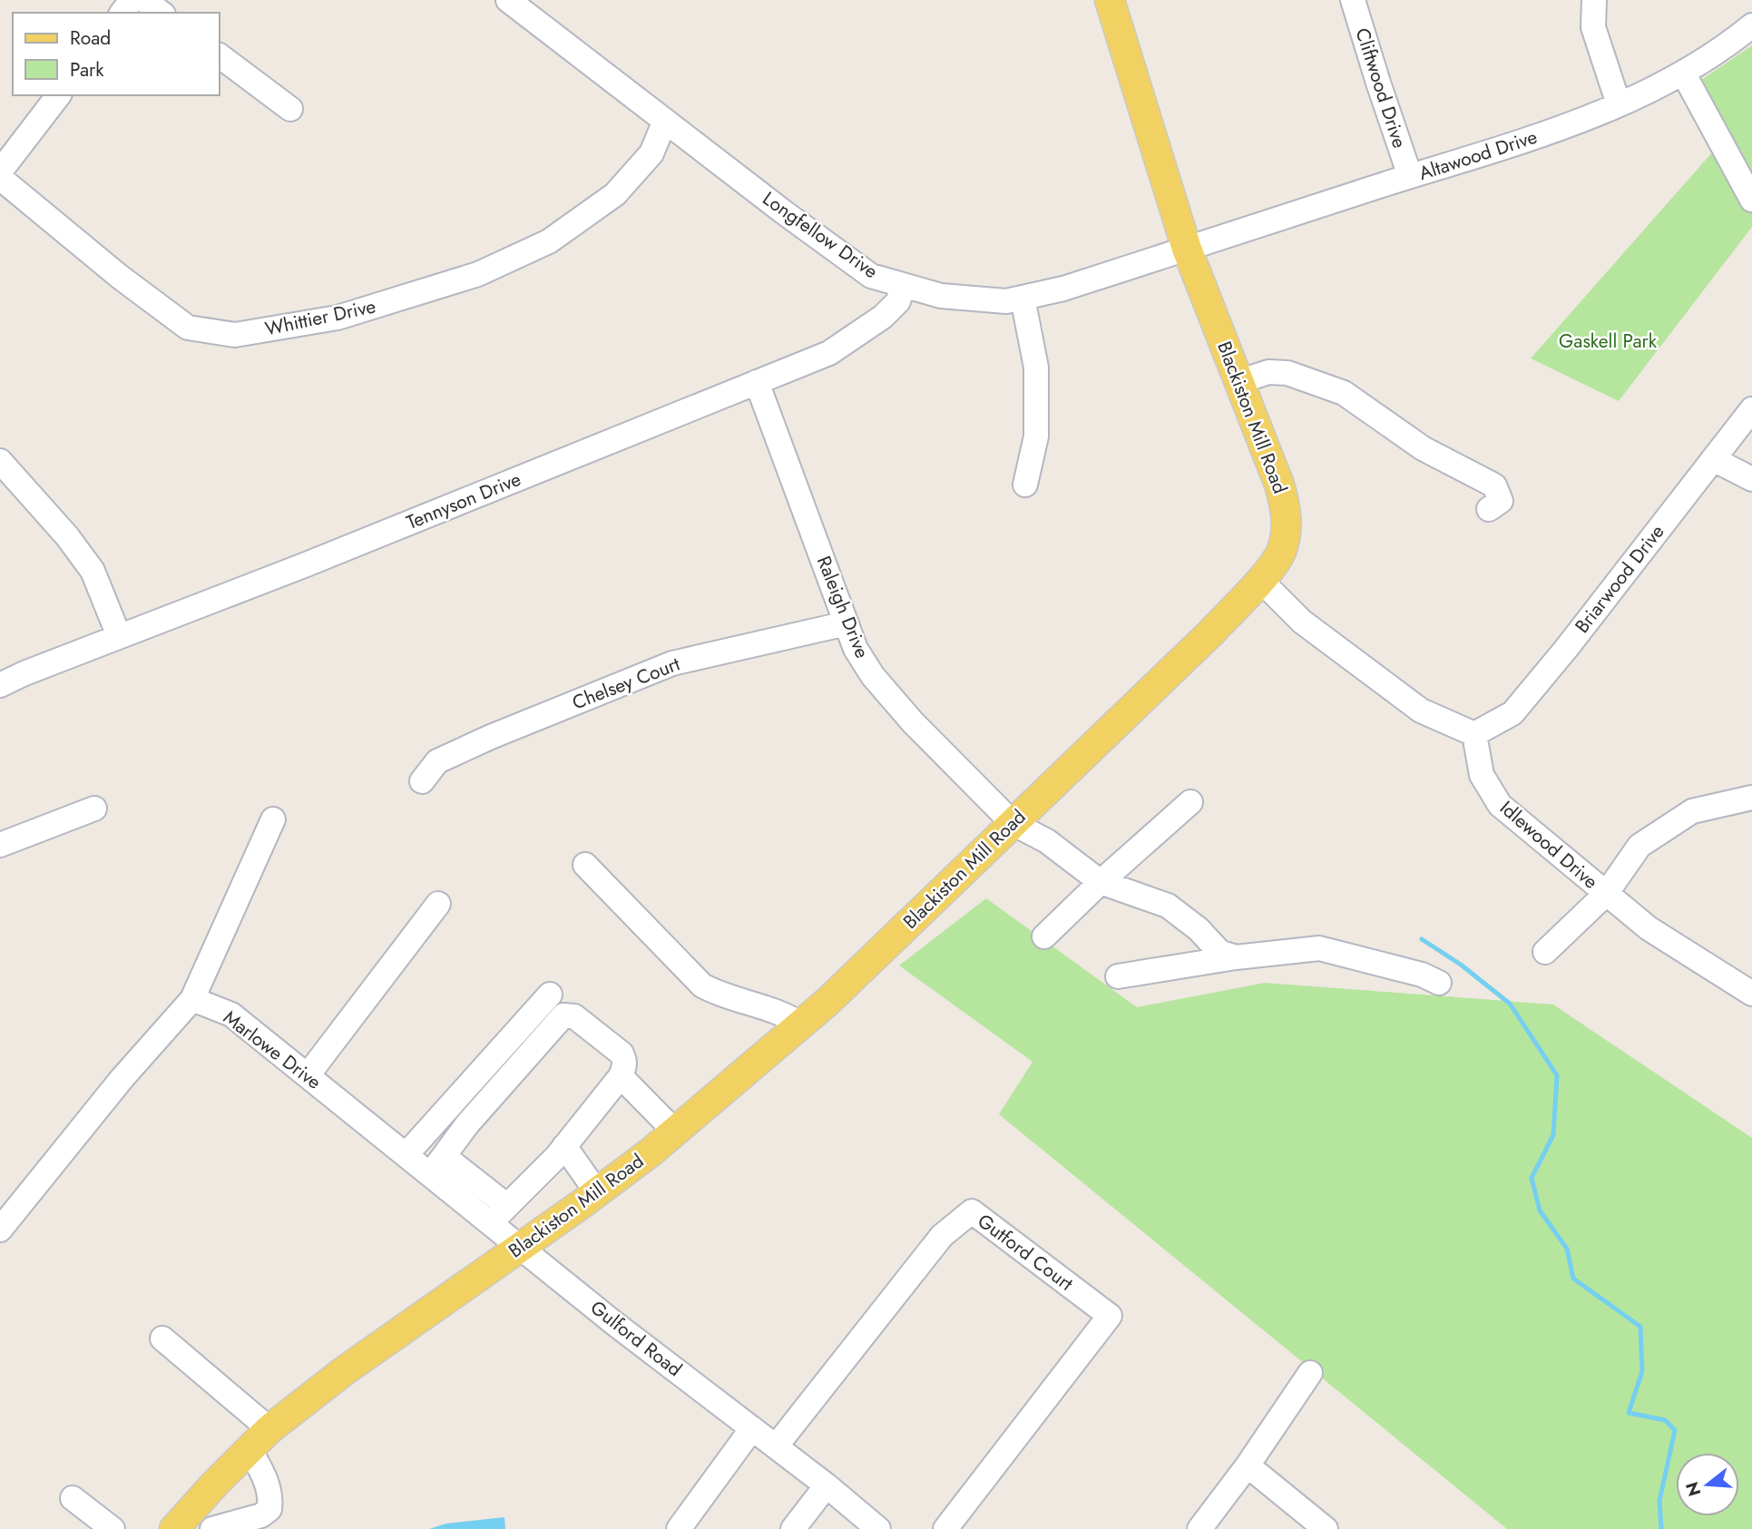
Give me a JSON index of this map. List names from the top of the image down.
{
  "streets": {
    "main road": ["Blackiston Mill Road"],
    "street": [
      "Cliftwood Drive",
      "Altawood Drive",
      "Longfellow Drive",
      "Whittier Drive",
      "Tennyson Drive",
      "Briarwood Drive",
      "Raleigh Drive",
      "Chelsey Court",
      "Idlewood Drive",
      "Marlowe Drive",
      "Gutford Court",
      "Gulford Road"
    ]
  },
  "crossings": [
    ["Cliftwood Drive", "Altawood Drive"],
    ["Altawood Drive", "Longfellow Drive"],
    ["Altawood Drive", "Blackiston Mill Road"],
    ["Longfellow Drive", "Whittier Drive"],
    ["Longfellow Drive", "Blackiston Mill Road"],
    ["Longfellow Drive", "Tennyson Drive"],
    ["Blackiston Mill Road", "Raleigh Drive"],
    ["Blackiston Mill Road", "Marlowe Drive"],
    ["Blackiston Mill Road", "Gulford Road"],
    ["Tennyson Drive", "Raleigh Drive"],
    ["Briarwood Drive", "Idlewood Drive"],
    ["Raleigh Drive", "Chelsey Court"],
    ["Marlowe Drive", "Gulford Road"],
    ["Gutford Court", "Gulford Road"]
  ],
  "parks": ["Gaskell Park"],
  "legend": ["Road", "Park"],
  "north": "left"
}
